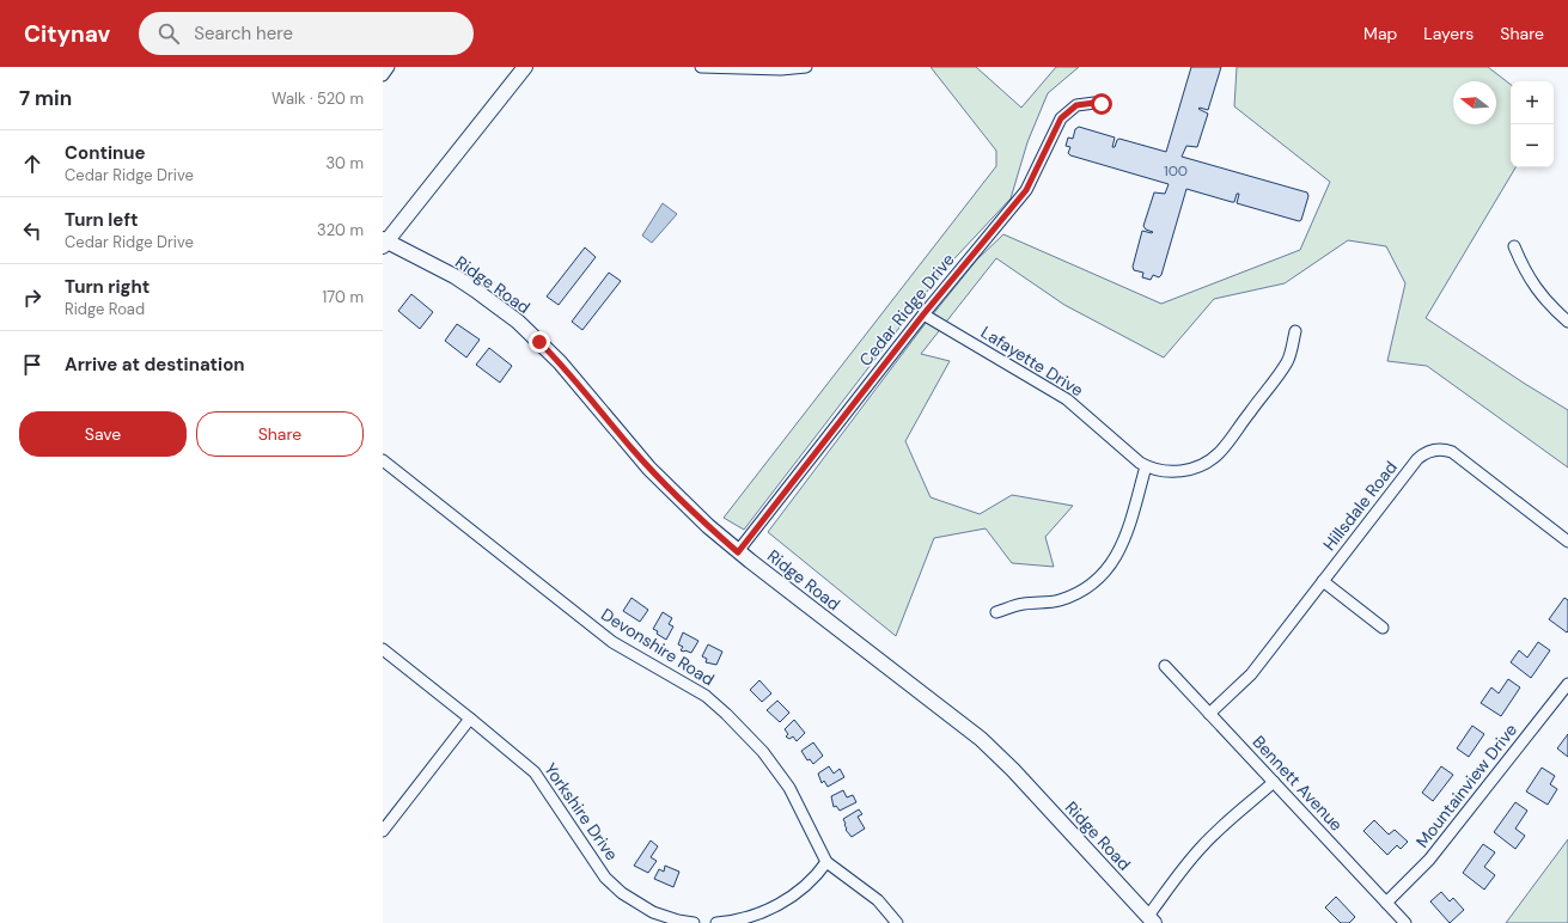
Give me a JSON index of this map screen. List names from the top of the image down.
{
  "streets": {
    "main road": ["Ridge Road"],
    "street": [
      "Cedar Ridge Drive",
      "Lafayette Drive",
      "Hillsdale Road",
      "Devonshire Road",
      "Bennett Avenue",
      "Mountainview Drive",
      "Yorkshire Drive"
    ]
  },
  "crossings": [
    ["Ridge Road", "Cedar Ridge Drive"],
    ["Cedar Ridge Drive", "Lafayette Drive"],
    ["Hillsdale Road", "Bennett Avenue"],
    ["Bennett Avenue", "Mountainview Drive"]
  ],
  "house_numbers": ["100"],
  "north": "left",
  "page": {
    "header": "Citynav",
    "search": "Search here",
    "nav": ["Map", "Layers", "Share"],
    "heading": ["7 min", "Walk · 520 m"],
    "map_buttons": ["+", "−"],
    "list": [
      ["Continue", "Cedar Ridge Drive", "30 m"],
      ["Turn left", "Cedar Ridge Drive", "320 m"],
      ["Turn right", "Ridge Road", "170 m"],
      "Arrive at destination"
    ],
    "buttons": ["Save", "Share"]
  }
}
